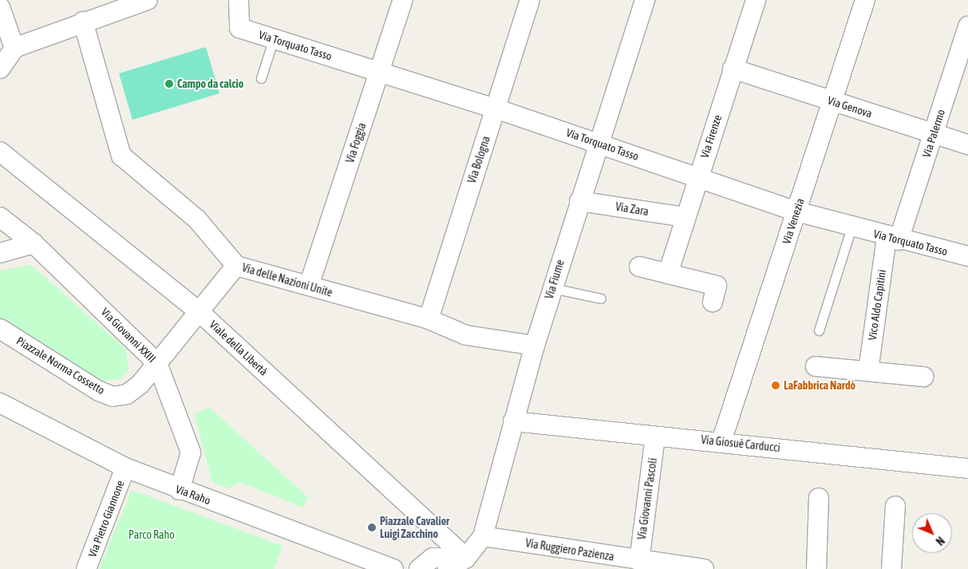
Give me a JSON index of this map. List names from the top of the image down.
{
  "streets": {
    "street": [
      "Via Torquato Tasso",
      "Via Genova",
      "Via Palermo",
      "Via Firenze",
      "Via Foggia",
      "Via Bologna",
      "Via Zara",
      "Via Venezia",
      "Via Fiume",
      "Via delle Nazioni Unite",
      "Vico Aldo Capitini",
      "Via Giovanni XXIII",
      "Viale della Libertà",
      "Piazzale Norma Cossetto",
      "Via Giosuè Carducci",
      "Via Raho",
      "Via Giovanni Pascoli",
      "Via Pietro Giannone",
      "Via Ruggiero Pazienza"
    ]
  },
  "crossings": [
    ["Via Torquato Tasso", "Via Palermo"],
    ["Via Torquato Tasso", "Via Firenze"],
    ["Via Torquato Tasso", "Via Foggia"],
    ["Via Torquato Tasso", "Via Bologna"],
    ["Via Torquato Tasso", "Via Venezia"],
    ["Via Torquato Tasso", "Via Fiume"],
    ["Via Torquato Tasso", "Vico Aldo Capitini"],
    ["Via Genova", "Via Palermo"],
    ["Via Genova", "Via Firenze"],
    ["Via Genova", "Via Venezia"],
    ["Via Palermo", "Vico Aldo Capitini"],
    ["Via Firenze", "Via Zara"],
    ["Via Foggia", "Via delle Nazioni Unite"],
    ["Via Bologna", "Via delle Nazioni Unite"],
    ["Via Zara", "Via Fiume"],
    ["Via Venezia", "Via Giosuè Carducci"],
    ["Via Fiume", "Via delle Nazioni Unite"],
    ["Via Fiume", "Viale della Libertà"],
    ["Via Fiume", "Via Giosuè Carducci"],
    ["Via Fiume", "Via Ruggiero Pazienza"],
    ["Via delle Nazioni Unite", "Piazzale Norma Cossetto"],
    ["Via Giovanni XXIII", "Piazzale Norma Cossetto"],
    ["Via Giovanni XXIII", "Via Raho"],
    ["Viale della Libertà", "Piazzale Norma Cossetto"],
    ["Via Giosuè Carducci", "Via Giovanni Pascoli"],
    ["Via Raho", "Via Pietro Giannone"],
    ["Via Giovanni Pascoli", "Via Ruggiero Pazienza"]
  ],
  "parks": ["Parco Raho"],
  "places": ["Campo da calcio", "LaFabbrica Nardò", "Piazzale Cavalier Luigi Zacchino"],
  "north": "bottom right"
}
